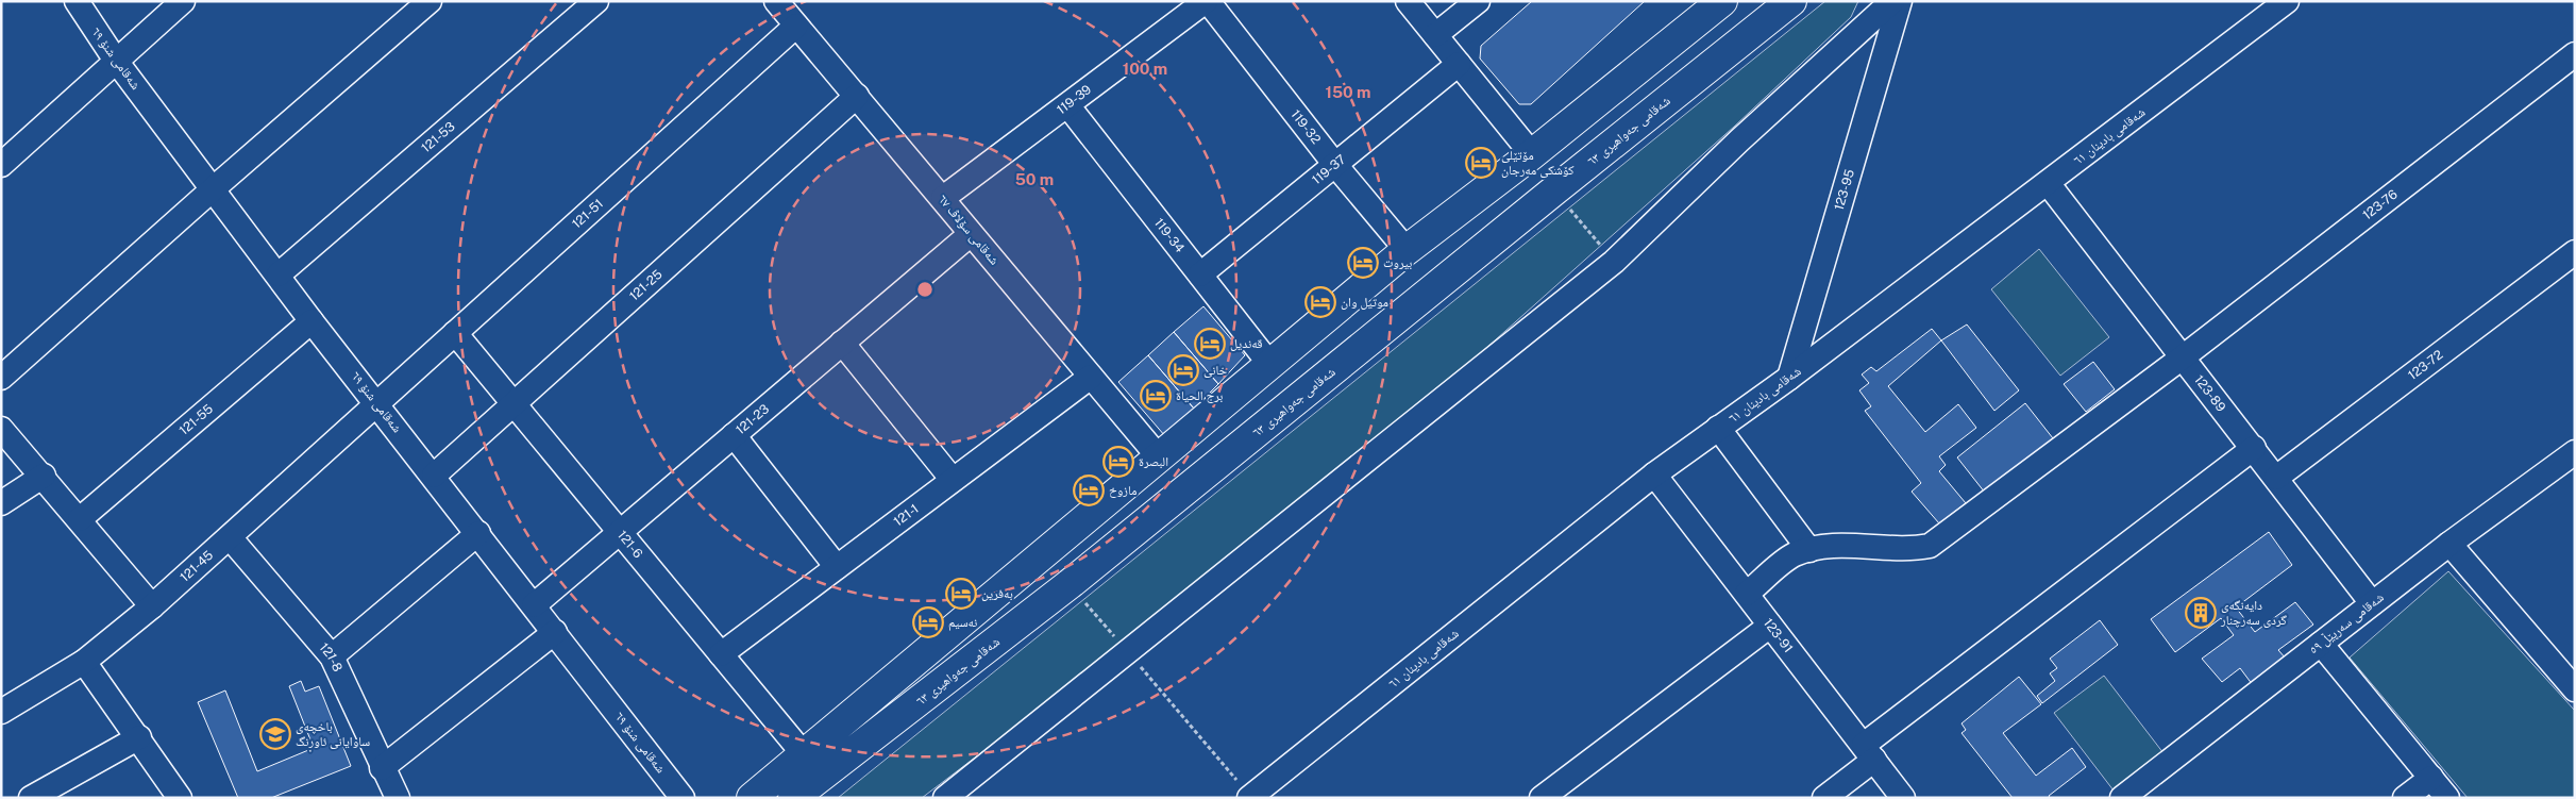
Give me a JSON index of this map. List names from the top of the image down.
{
  "streets": {
    "main road": ["شەقامی جەواهیری ٦٣"],
    "street": [
      "شەقامی شنۆ ٦٩",
      "119-39",
      "119-32",
      "شەقامی بادینان ٦١",
      "121-53",
      "119-37",
      "123-95",
      "123-76",
      "121-51",
      "شەقامی سۆلاڤ ٦٧",
      "119-34",
      "121-25",
      "123-72",
      "123-89",
      "121-23",
      "121-55",
      "121-1",
      "121-6",
      "121-45",
      "شەقامی سەرپێڵ ٥٩",
      "123-91",
      "121-8"
    ]
  },
  "crossings": [
    ["شەقامی شنۆ ٦٩", "121-53"],
    ["شەقامی شنۆ ٦٩", "121-51"],
    ["شەقامی شنۆ ٦٩", "121-25"],
    ["شەقامی شنۆ ٦٩", "121-23"],
    ["شەقامی شنۆ ٦٩", "121-55"],
    ["شەقامی شنۆ ٦٩", "121-45"],
    ["119-39", "119-32"],
    ["119-39", "شەقامی سۆلاڤ ٦٧"],
    ["119-39", "119-34"],
    ["119-32", "119-37"],
    ["شەقامی بادینان ٦١", "123-95"],
    ["شەقامی بادینان ٦١", "123-89"],
    ["شەقامی بادینان ٦١", "123-91"],
    ["119-37", "119-34"],
    ["123-76", "123-89"],
    ["123-76", "123-91"],
    ["121-51", "شەقامی سۆلاڤ ٦٧"],
    ["121-51", "121-6"],
    ["121-51", "121-45"],
    ["شەقامی سۆلاڤ ٦٧", "121-25"],
    ["شەقامی سۆلاڤ ٦٧", "121-23"],
    ["شەقامی سۆلاڤ ٦٧", "121-1"],
    ["121-25", "121-6"],
    ["123-72", "123-89"],
    ["123-89", "شەقامی سەرپێڵ ٥٩"],
    ["121-23", "121-6"],
    ["121-1", "121-6"],
    ["121-45", "121-8"]
  ],
  "places": {
    "hotel": [
      "مۆتێلی کۆشکی مەرجان",
      "بیروت",
      "موتيل وان",
      "قەندیل",
      "خانی",
      "برج الحياة",
      "البصرة",
      "مازوخ",
      "بەفرین",
      "نەسیم"
    ],
    "building": ["دایەنگەی گردی سەرچنار"],
    "school or university": ["باخچەی ساوایانی ئاوڕنگ"]
  },
  "rings": ["100 m", "150 m", "50 m"]
}
